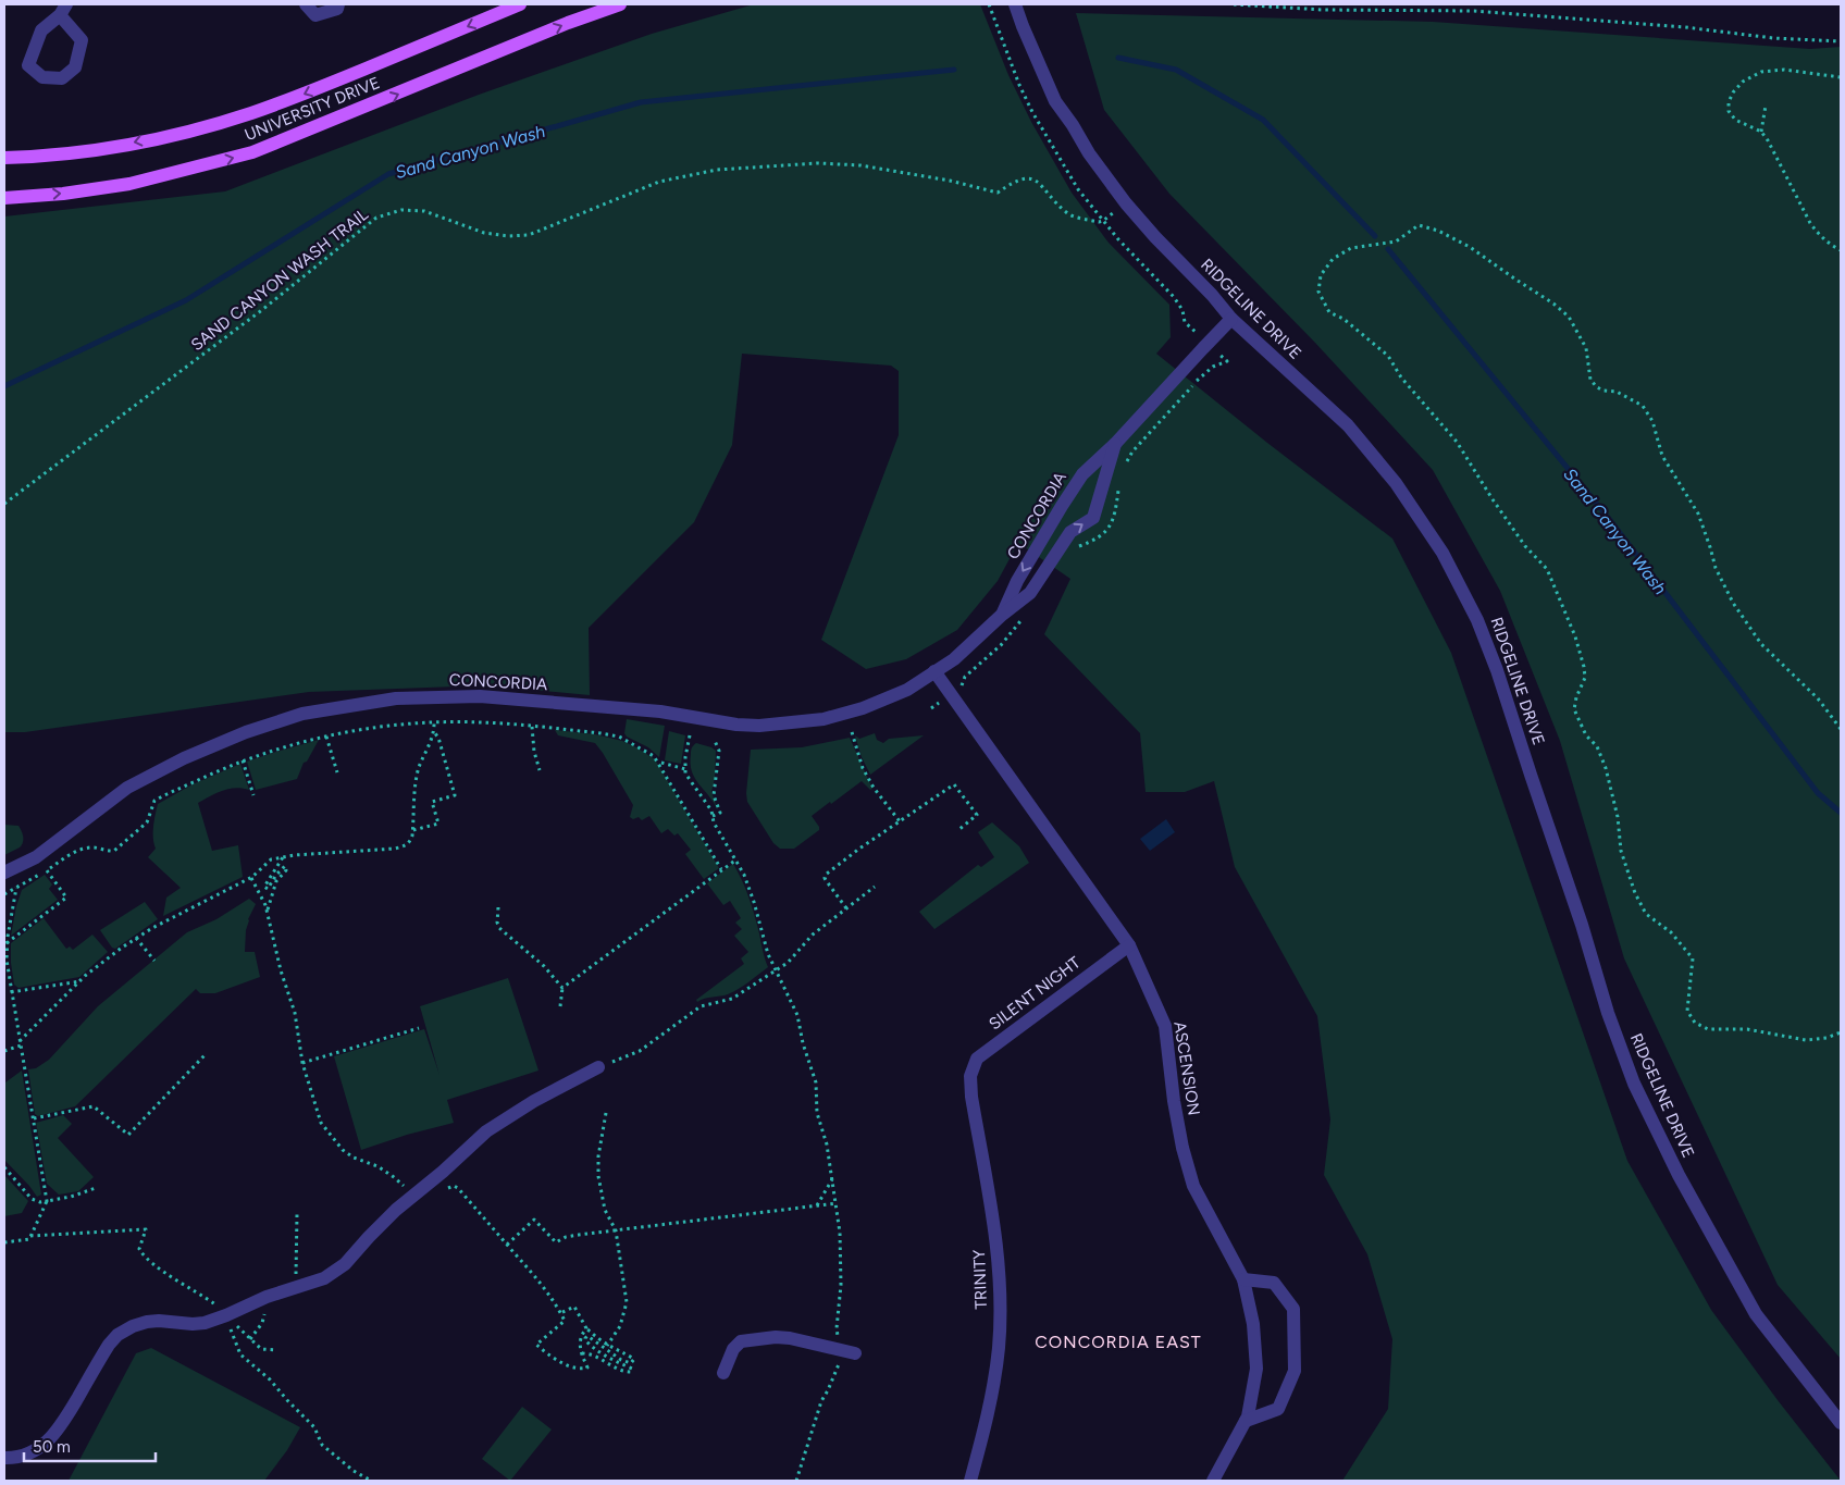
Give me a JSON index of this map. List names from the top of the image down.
{
  "streets": {
    "main road": ["UNIVERSITY DRIVE"],
    "street": [
      "RIDGELINE DRIVE",
      "CONCORDIA",
      "SILENT NIGHT",
      "ASCENSION",
      "TRINITY"
    ],
    "path": ["SAND CANYON WASH TRAIL"]
  },
  "crossings": [
    ["RIDGELINE DRIVE", "CONCORDIA"],
    ["CONCORDIA", "ASCENSION"],
    ["SILENT NIGHT", "ASCENSION"],
    ["SILENT NIGHT", "TRINITY"]
  ],
  "districts": ["CONCORDIA EAST"],
  "water": ["Sand Canyon Wash"],
  "scale_bar": "50 m"
}
